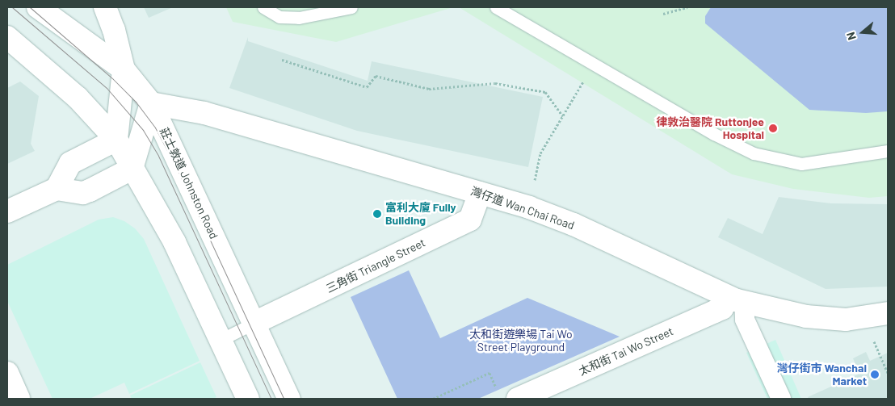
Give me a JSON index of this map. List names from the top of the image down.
{
  "streets": {
    "street": [
      "莊士敦道 Johnston Road",
      "灣仔道 Wan Chai Road",
      "三角街 Triangle Street",
      "太和街 Tai Wo Street"
    ]
  },
  "crossings": [
    ["莊士敦道 Johnston Road", "灣仔道 Wan Chai Road"],
    ["莊士敦道 Johnston Road", "三角街 Triangle Street"],
    ["灣仔道 Wan Chai Road", "三角街 Triangle Street"],
    ["灣仔道 Wan Chai Road", "太和街 Tai Wo Street"]
  ],
  "parks": ["太和街遊樂場 Tai Wo Street Playground"],
  "places": ["律敦治醫院 Ruttonjee Hospital", "富利大廈 Fully Building", "灣仔街市 Wanchai Market"],
  "north": "left"
}
